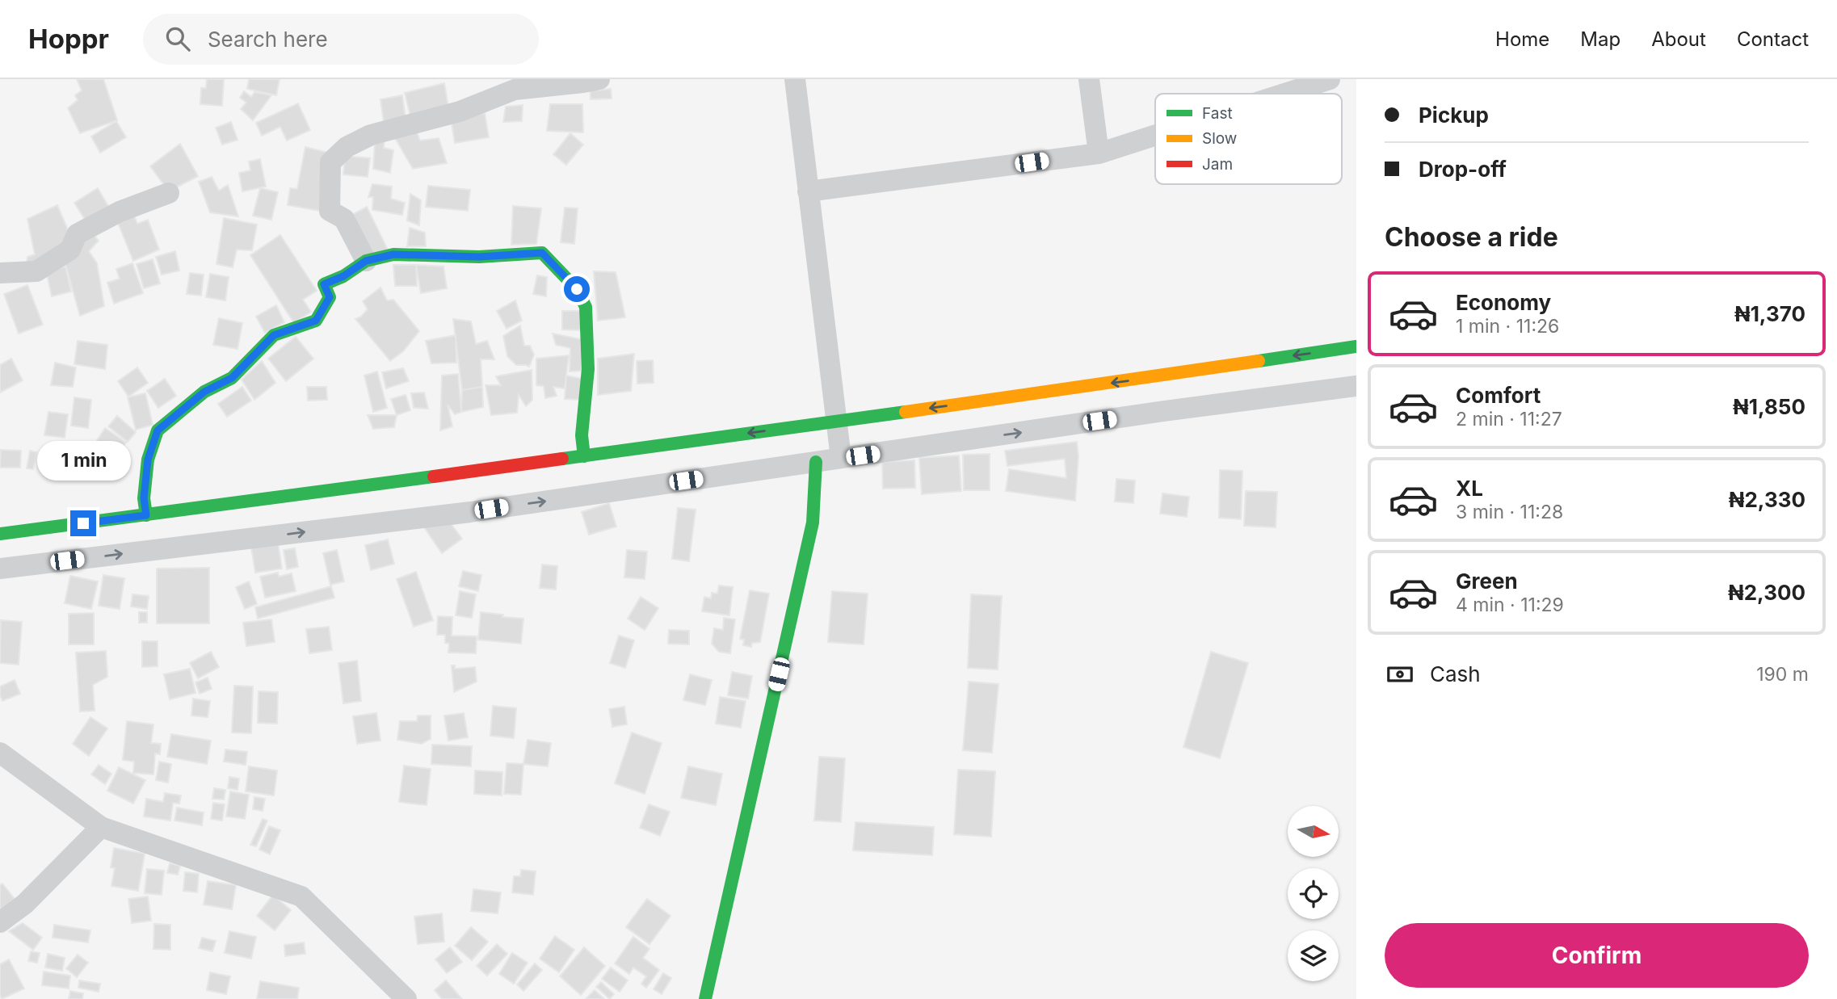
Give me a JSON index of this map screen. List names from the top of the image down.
{
  "legend": ["Fast", "Slow", "Jam"],
  "north": "right",
  "page": {
    "header": "Hoppr",
    "search": "Search here",
    "nav": [
      "Home",
      "Map",
      "About",
      "Contact"
    ],
    "banner": ["Pickup", "Drop-off"],
    "heading": "Choose a ride",
    "list": [
      {
        "name": "Economy",
        "note": "1 min · 11:26",
        "value": "₦1,370"
      },
      {
        "name": "Comfort",
        "note": "2 min · 11:27",
        "value": "₦1,850"
      },
      {
        "name": "XL",
        "note": "3 min · 11:28",
        "value": "₦2,330"
      },
      {
        "name": "Green",
        "note": "4 min · 11:29",
        "value": "₦2,300"
      }
    ],
    "bubble": "1 min",
    "pay": ["Cash", "190 m"],
    "buttons": "Confirm"
  }
}
